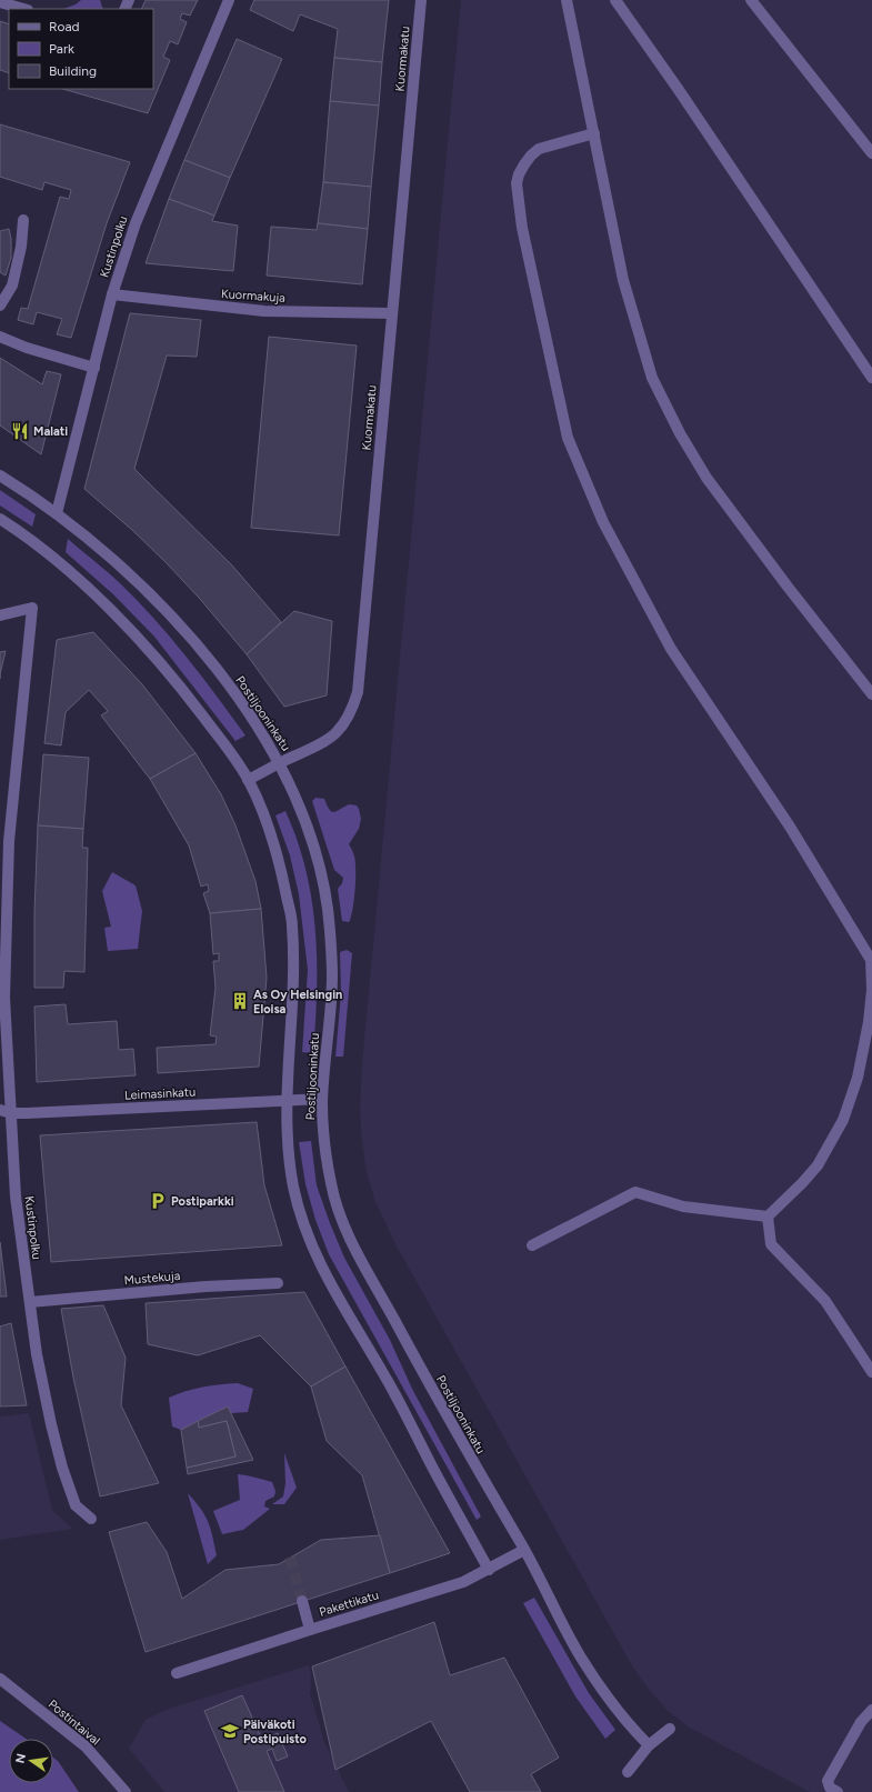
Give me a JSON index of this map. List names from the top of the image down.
{
  "streets": {
    "street": [
      "Kuormakatu",
      "Kustinpolku",
      "Kuormakuja",
      "Postiljooninkatu",
      "Leimasinkatu",
      "Mustekuja",
      "Pakettikatu",
      "Postintaival"
    ]
  },
  "crossings": [
    ["Kuormakatu", "Kuormakuja"],
    ["Kuormakatu", "Postiljooninkatu"],
    ["Kustinpolku", "Kuormakuja"],
    ["Kustinpolku", "Postiljooninkatu"],
    ["Kustinpolku", "Leimasinkatu"],
    ["Kustinpolku", "Mustekuja"],
    ["Postiljooninkatu", "Leimasinkatu"],
    ["Postiljooninkatu", "Pakettikatu"]
  ],
  "places": {
    "restaurant": ["Malati"],
    "building": ["As Oy Helsingin Eloisa"],
    "parking": ["Postiparkki"],
    "school or university": ["Päiväkoti Postipuisto"]
  },
  "legend": ["Road", "Park", "Building"],
  "north": "left"
}
